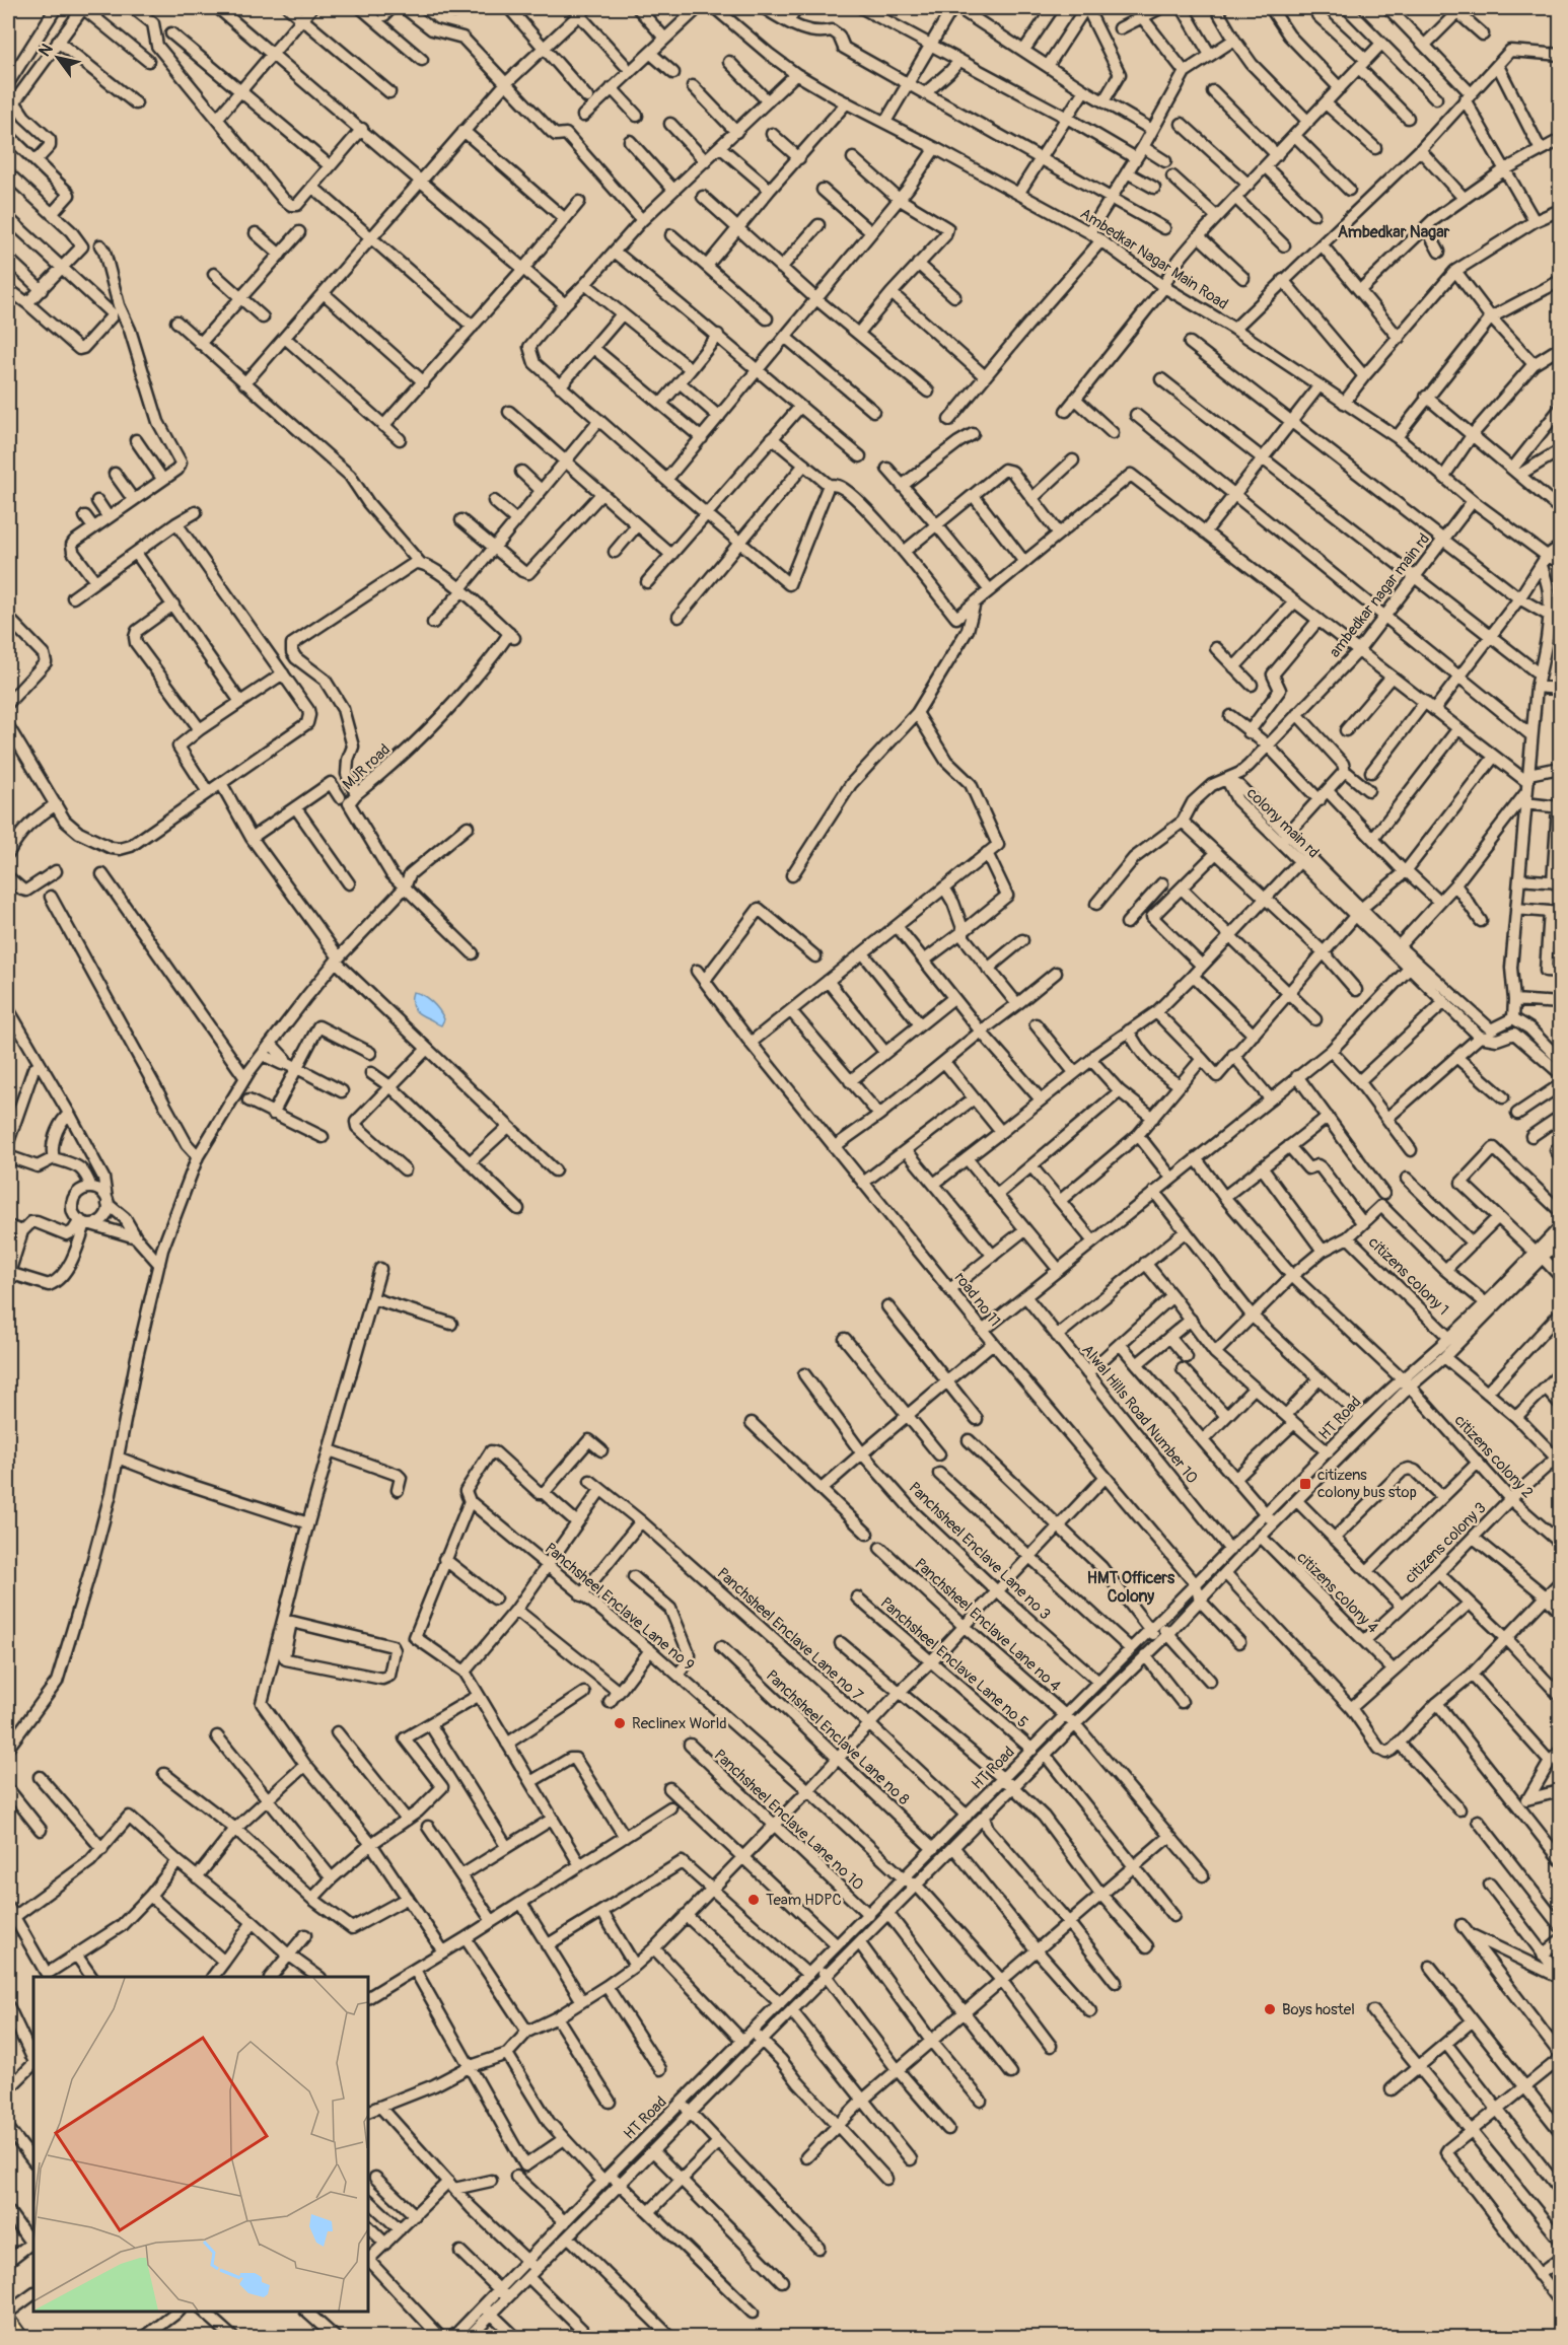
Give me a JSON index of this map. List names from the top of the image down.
{
  "streets": {
    "street": [
      "Ambedkar Nagar Main Road",
      "ambedkar nagar main rd",
      "MJR road",
      "colony main rd",
      "citizens colony 1",
      "road no 11",
      "Alwal Hills Road Number 10",
      "HT Road",
      "citizens colony 2",
      "citizens colony 3",
      "Panchsheel Enclave Lane no 3",
      "citizens colony 4",
      "Panchsheel Enclave Lane no 9",
      "Panchsheel Enclave Lane no 4",
      "Panchsheel Enclave Lane no 7",
      "Panchsheel Enclave Lane no 5",
      "Panchsheel Enclave Lane no 8",
      "Panchsheel Enclave Lane no 10"
    ]
  },
  "crossings": [
    ["Ambedkar Nagar Main Road", "ambedkar nagar main rd"],
    ["ambedkar nagar main rd", "colony main rd"],
    ["citizens colony 1", "HT Road"],
    ["road no 11", "HT Road"],
    ["Alwal Hills Road Number 10", "HT Road"],
    ["HT Road", "citizens colony 2"],
    ["HT Road", "citizens colony 3"],
    ["HT Road", "Panchsheel Enclave Lane no 3"],
    ["HT Road", "citizens colony 4"],
    ["HT Road", "Panchsheel Enclave Lane no 9"],
    ["HT Road", "Panchsheel Enclave Lane no 4"],
    ["HT Road", "Panchsheel Enclave Lane no 7"],
    ["HT Road", "Panchsheel Enclave Lane no 5"],
    ["HT Road", "Panchsheel Enclave Lane no 8"],
    ["HT Road", "Panchsheel Enclave Lane no 10"],
    ["citizens colony 2", "citizens colony 3"],
    ["citizens colony 3", "citizens colony 4"]
  ],
  "districts": ["Ambedkar Nagar", "HMT Officers Colony"],
  "places": {
    "transit": ["citizens colony bus stop"],
    "other": ["Reclinex World", "Team HDPC", "Boys hostel"]
  },
  "north": "top left"
}
